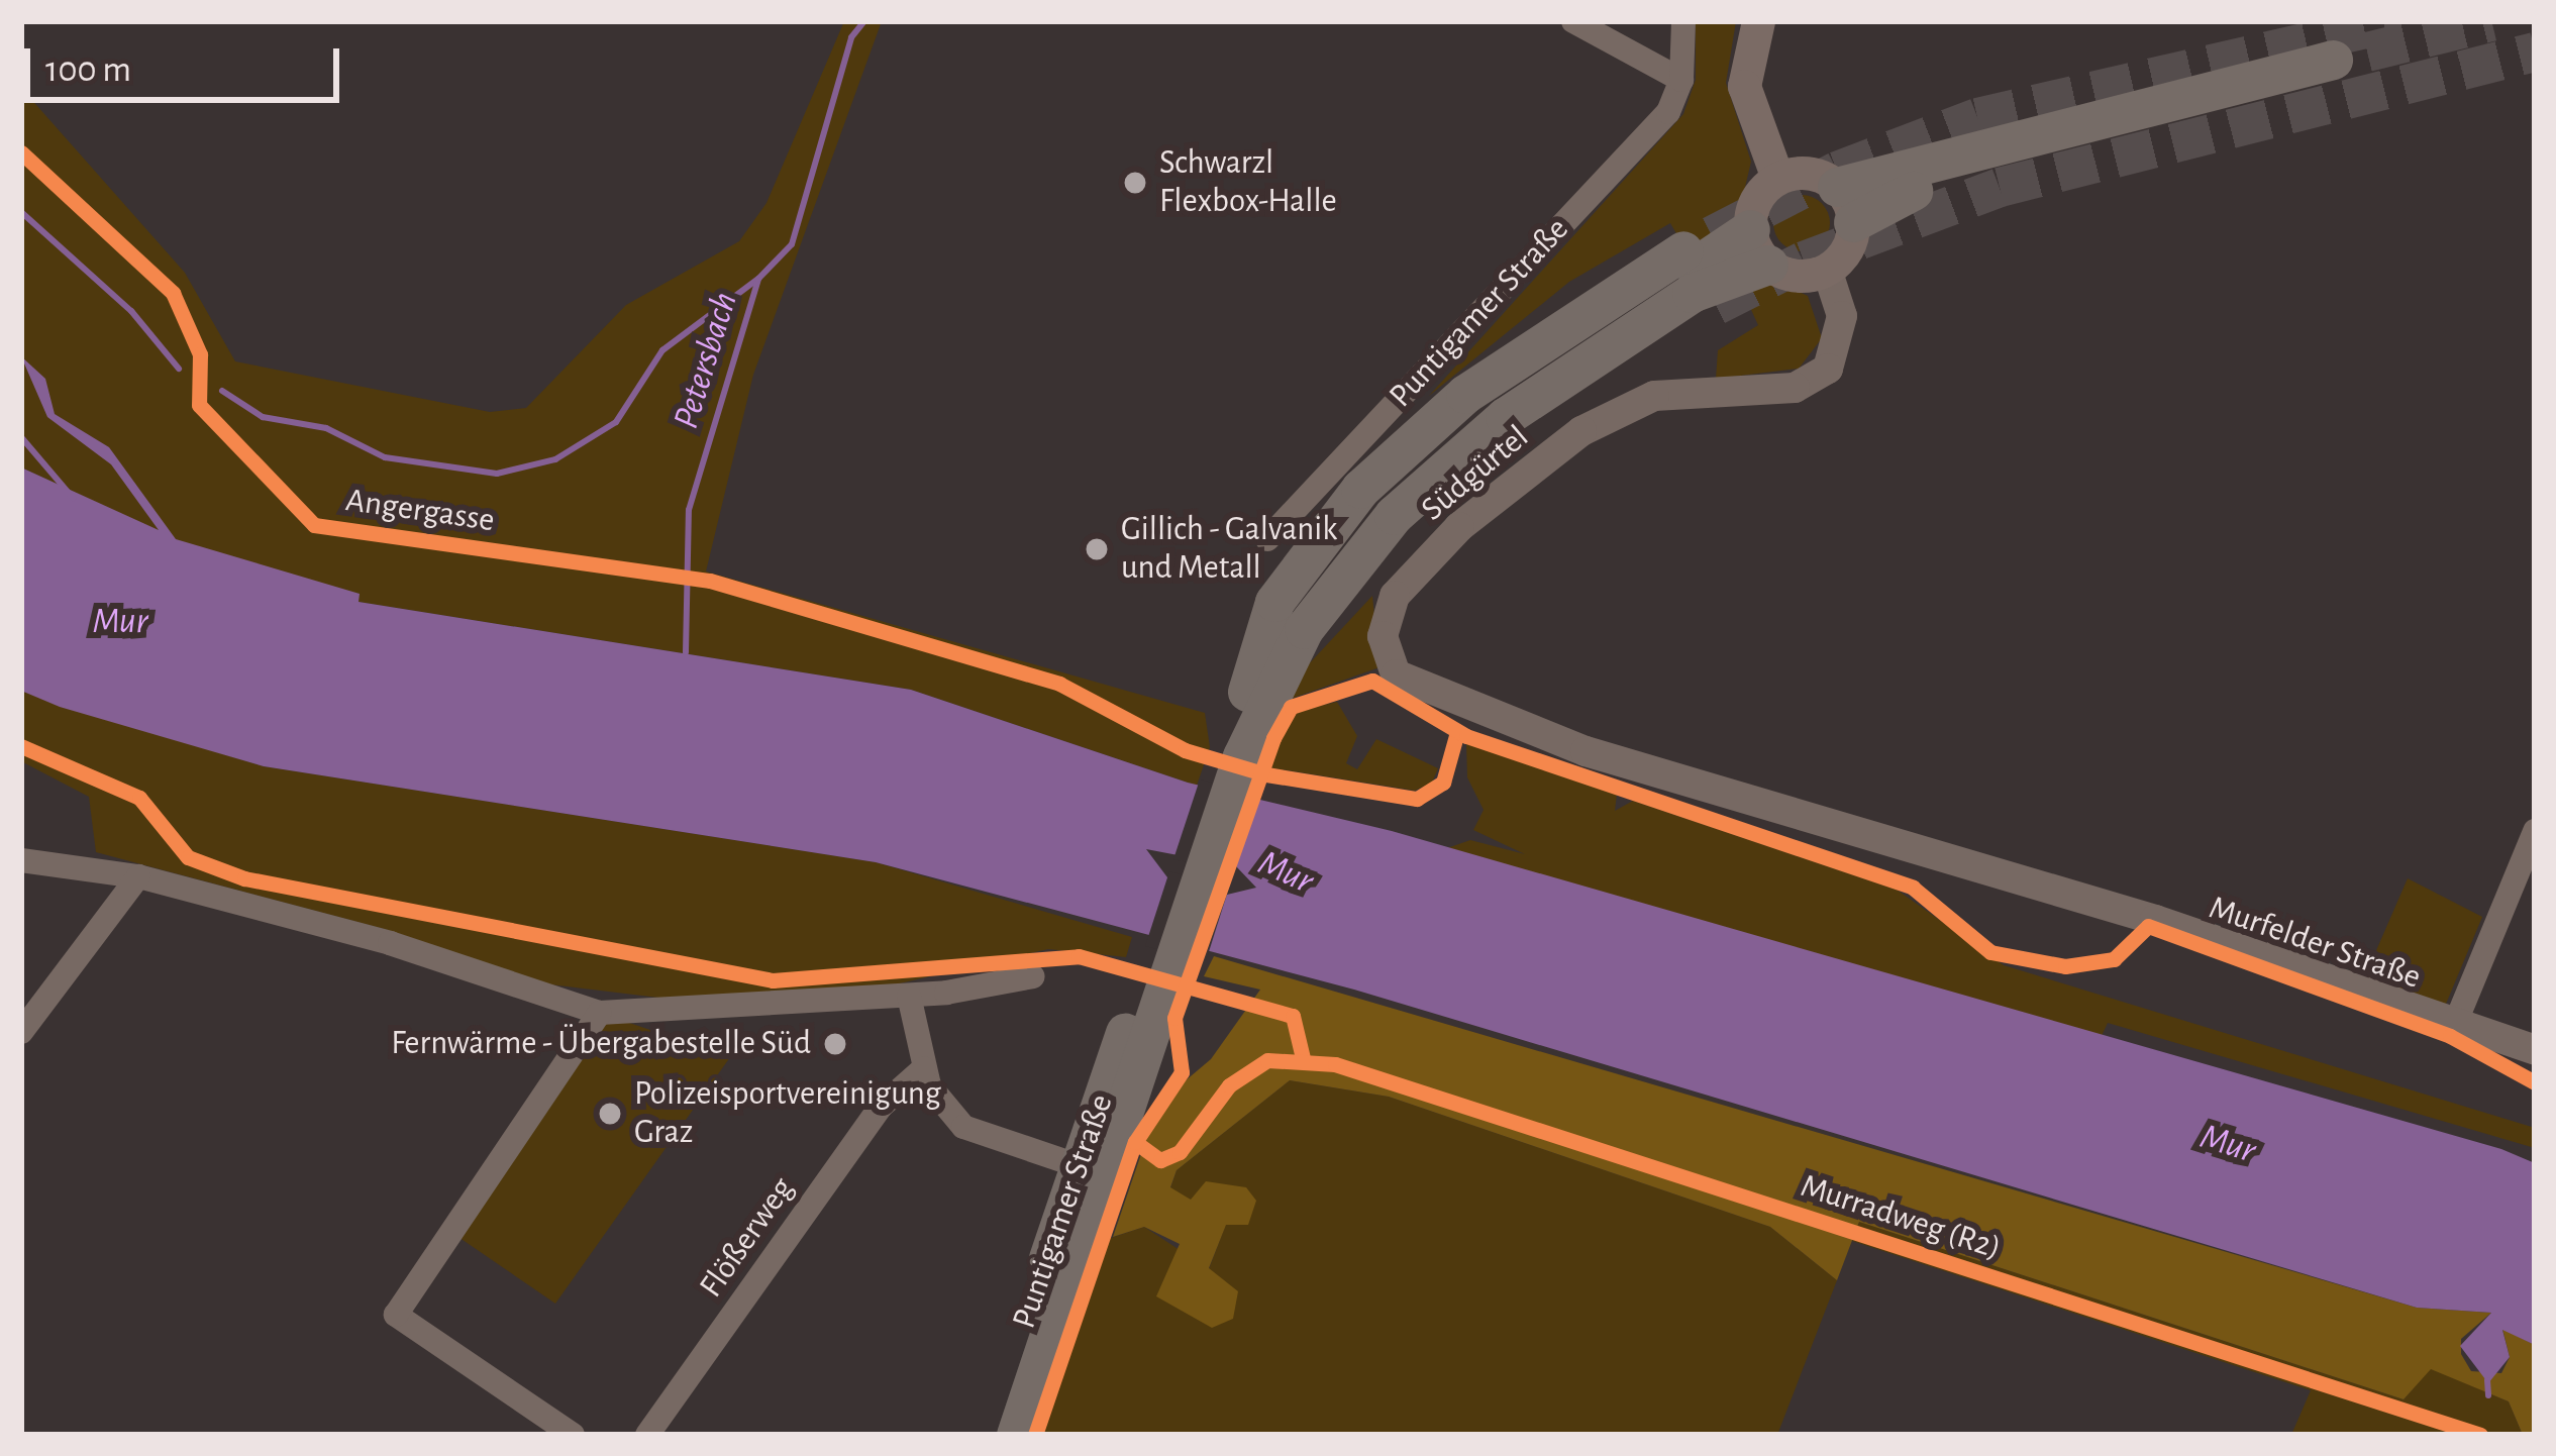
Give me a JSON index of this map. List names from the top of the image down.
{
  "streets": {
    "main road": ["Puntigamer Straße", "Südgürtel"],
    "street": ["Murfelder Straße", "Flößerweg"],
    "cycle path": ["Angergasse", "Murradweg (R2)"]
  },
  "water": ["Petersbach", "Mur"],
  "places": [
    "Schwarzl Flexbox-Halle",
    "Gillich - Galvanik und Metall",
    "Fernwärme - Übergabestelle Süd",
    "Polizeisportvereinigung Graz"
  ],
  "scale_bar": "100 m"
}
